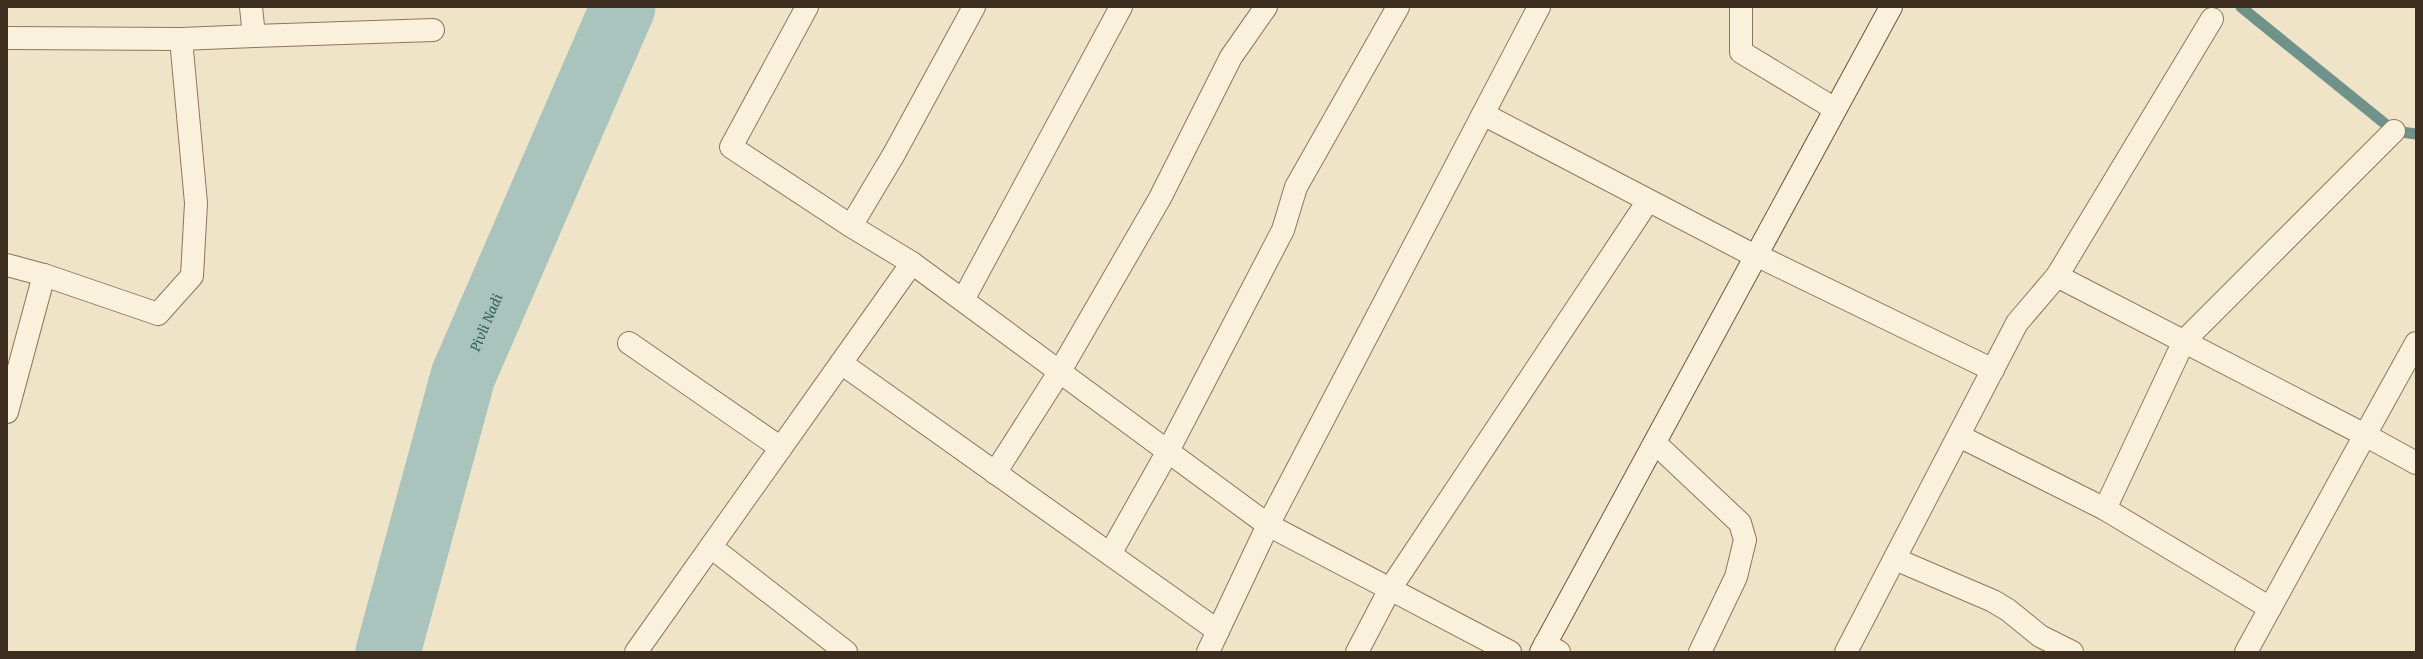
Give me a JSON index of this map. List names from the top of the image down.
{
  "water": ["Pivli Nadi"]
}
